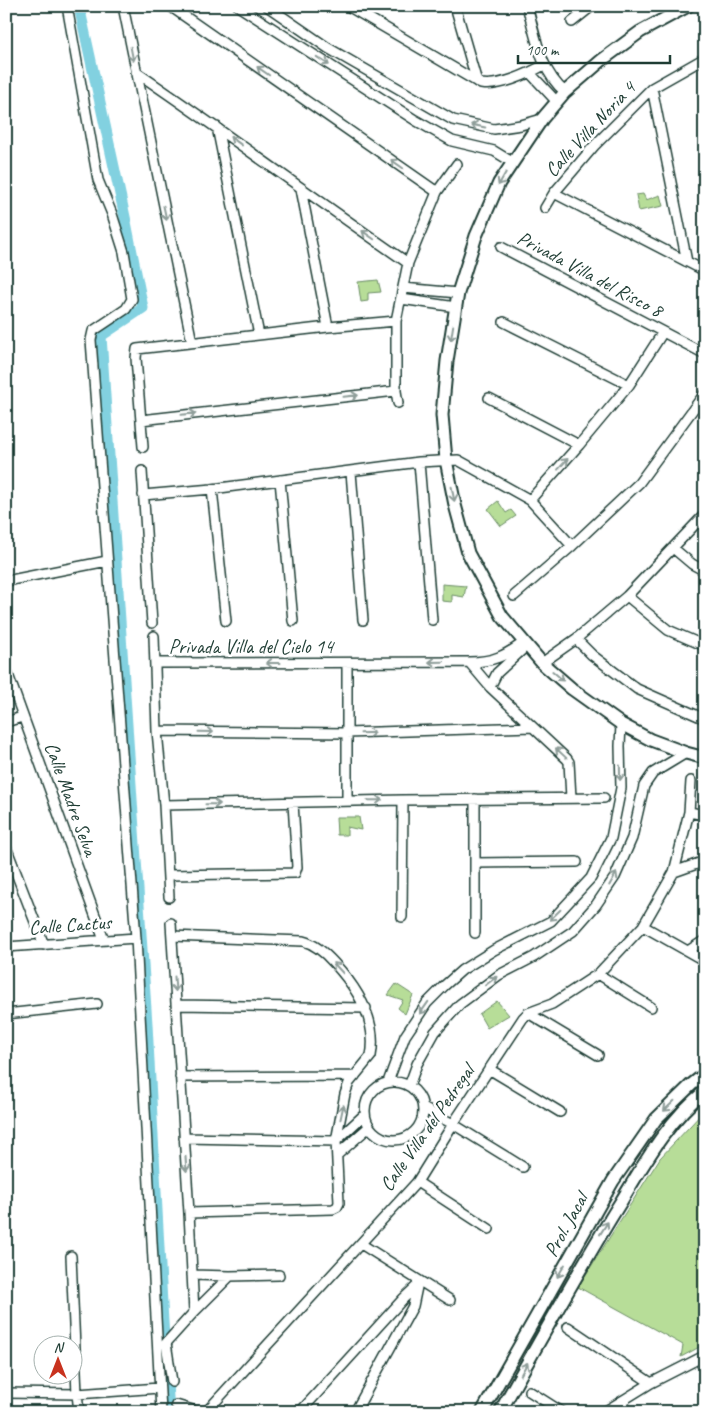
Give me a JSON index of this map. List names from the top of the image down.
{
  "streets": {
    "street": [
      "Calle Villa Noria 4",
      "Privada Villa del Risco 8",
      "Privada Villa del Cielo 14",
      "Calle Madre Selva",
      "Calle Cactus",
      "Calle Villa del Pedregal",
      "Prol. Jacal"
    ]
  },
  "crossings": [
    ["Calle Madre Selva", "Calle Cactus"]
  ],
  "scale_bar": "100 m",
  "north": "top"
}
